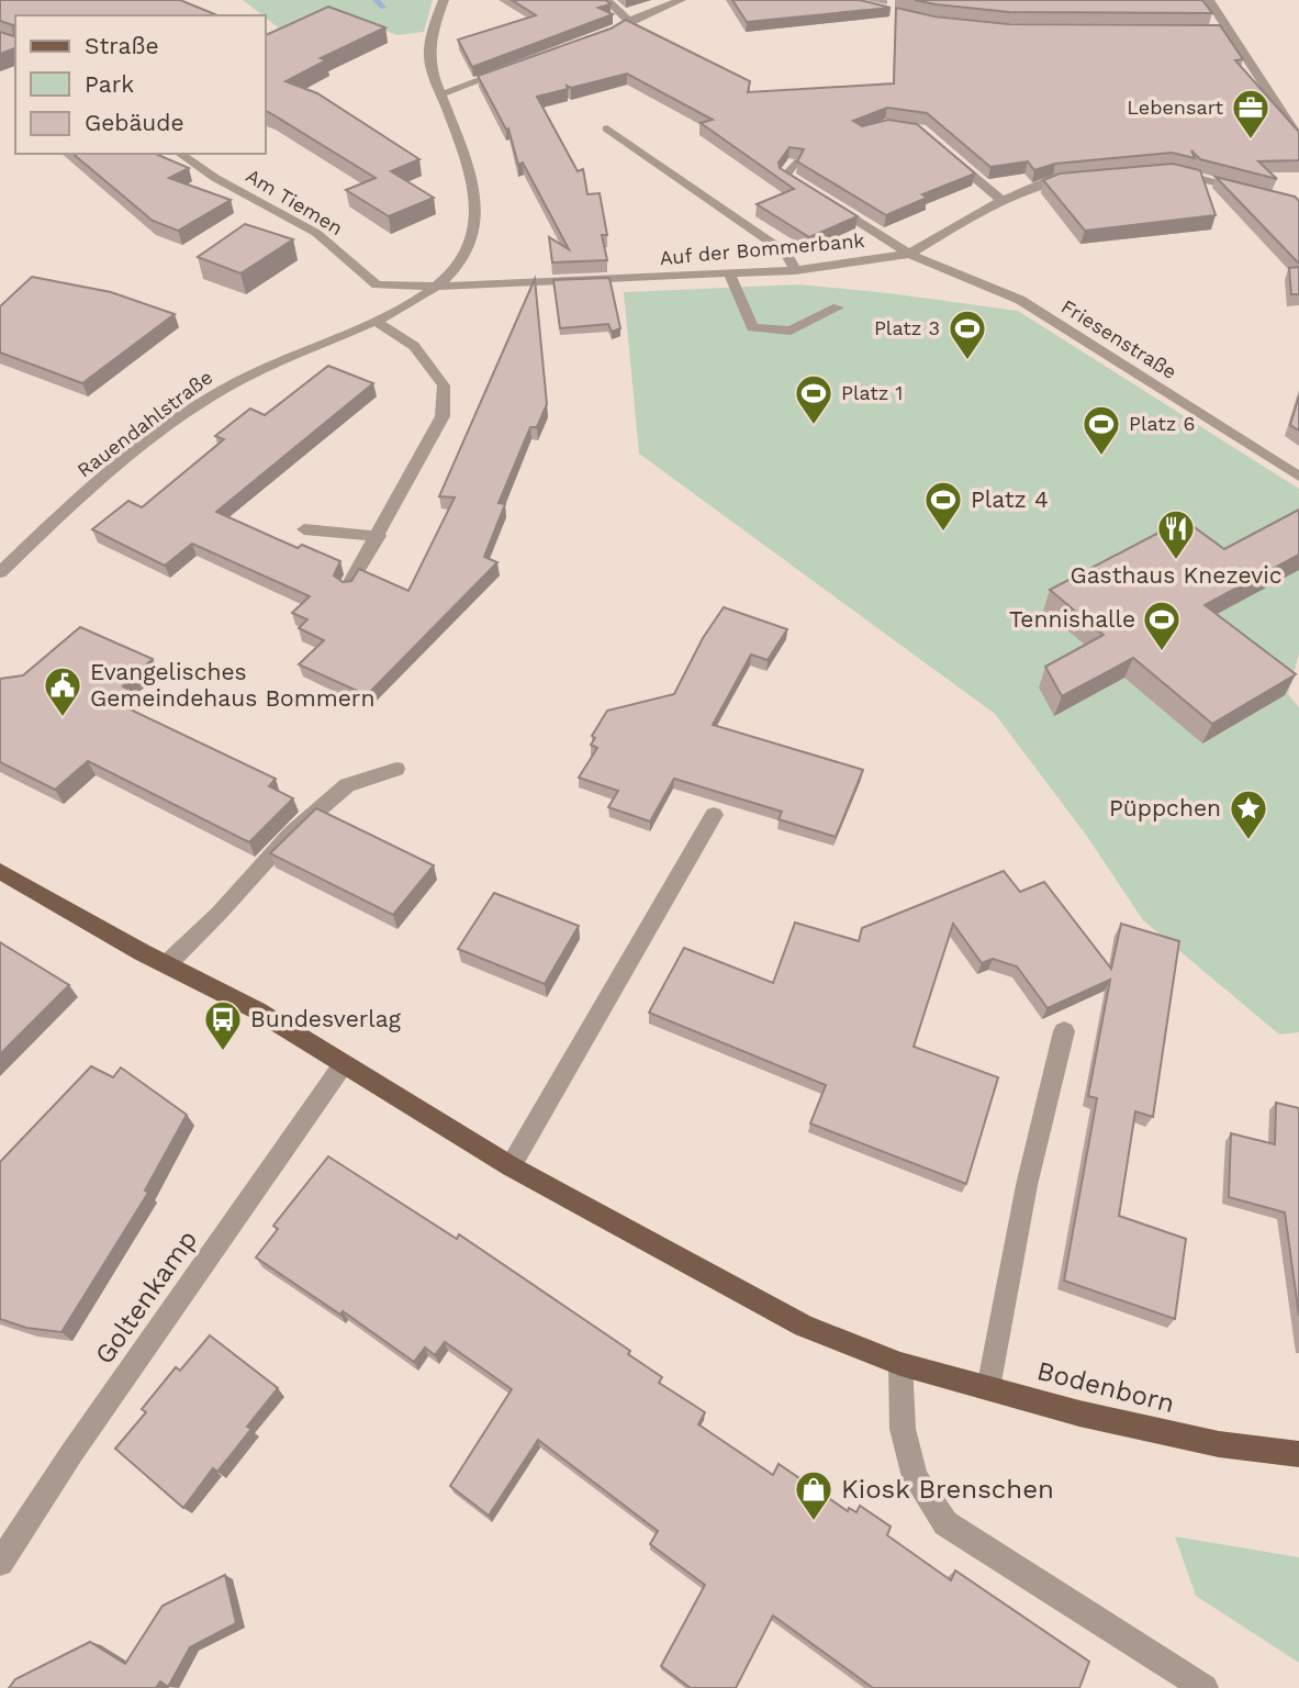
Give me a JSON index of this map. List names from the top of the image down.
{
  "streets": {
    "main road": ["Bodenborn"],
    "street": [
      "Am Tiemen",
      "Auf der Bommerbank",
      "Friesenstraße",
      "Rauendahlstraße",
      "Goltenkamp"
    ]
  },
  "crossings": [
    ["Am Tiemen", "Auf der Bommerbank"],
    ["Am Tiemen", "Rauendahlstraße"],
    ["Auf der Bommerbank", "Friesenstraße"],
    ["Auf der Bommerbank", "Rauendahlstraße"],
    ["Goltenkamp", "Bodenborn"]
  ],
  "places": {
    "office": ["Lebensart"],
    "sports": [
      "Platz 3",
      "Platz 1",
      "Platz 6",
      "Platz 4",
      "Tennishalle"
    ],
    "restaurant": ["Gasthaus Knezevic"],
    "public building": ["Evangelisches Gemeindehaus Bommern"],
    "place": ["Püppchen"],
    "bus stop": ["Bundesverlag"],
    "shop": ["Kiosk Brenschen"]
  },
  "legend": ["Straße", "Park", "Gebäude"]
}
